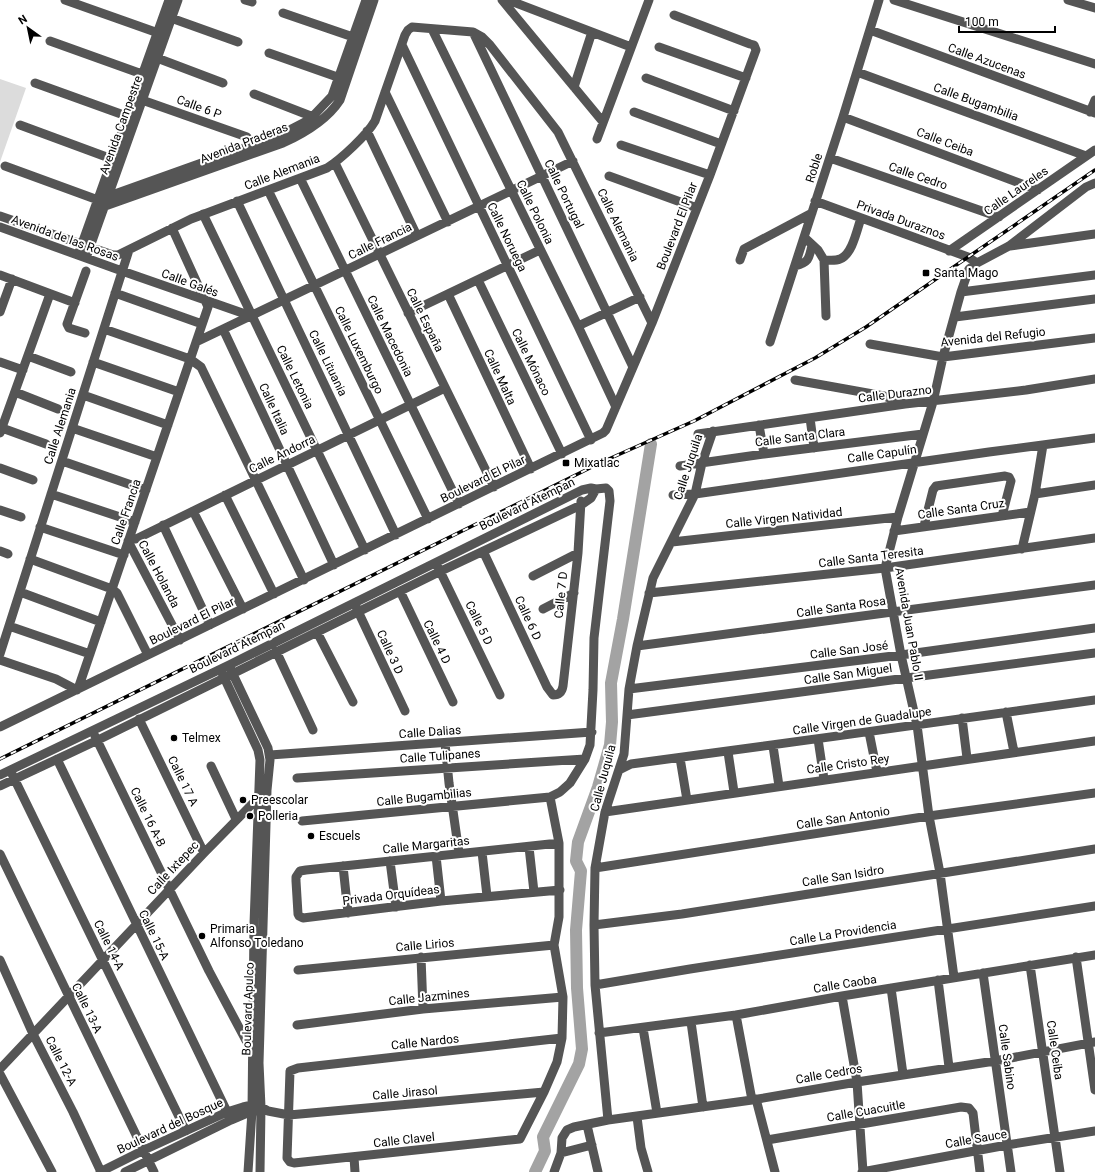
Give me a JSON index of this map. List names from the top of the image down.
{
  "streets": {
    "street": [
      "Calle Azucenas",
      "Calle Bugambilia",
      "Calle 6 P",
      "Avenida Campestre",
      "Calle Ceiba",
      "Avenida Praderas",
      "Roble",
      "Calle Alemania",
      "Calle Cedro",
      "Calle Laureles",
      "Calle Portugal",
      "Calle Polonia",
      "Privada Duraznos",
      "Boulevard El Pilar",
      "Calle Noruega",
      "Avenida de las Rosas",
      "Calle Francia",
      "Calle Galés",
      "Calle España",
      "Calle Macedonia",
      "Avenida del Refugio",
      "Calle Luxemburgo",
      "Calle Mónaco",
      "Calle Lituania",
      "Calle Letonia",
      "Calle Malta",
      "Calle Durazno",
      "Calle Italia",
      "Calle Santa Clara",
      "Calle Andorra",
      "Calle Capulín",
      "Calle Juquila",
      "Boulevard Atempan",
      "Calle Santa Cruz",
      "Calle Virgen Natividad",
      "Calle Santa Teresita",
      "Calle Holanda",
      "Calle 7 D",
      "Calle Santa Rosa",
      "Calle 6 D",
      "Calle 5 D",
      "Avenida Juan Pablo II",
      "Calle 4 D",
      "Calle San José",
      "Calle 3 D",
      "Calle San Miguel",
      "Calle Virgen de Guadalupe",
      "Calle Dalias",
      "Calle Tulipanes",
      "Calle Cristo Rey",
      "Calle 17 A",
      "Calle Bugambilias",
      "Calle 16 A-B",
      "Calle San Antonio",
      "Calle Margaritas",
      "Calle Ixtepec",
      "Calle San Isidro",
      "Privada Orquídeas",
      "Calle La Providencia",
      "Calle 15-A",
      "Calle 14-A",
      "Calle Lirios",
      "Calle Caoba",
      "Calle Jazmines",
      "Calle 13-A",
      "Boulevard Apulco",
      "Calle Nardos",
      "Calle Sabino",
      "Calle 12-A",
      "Calle Cedros",
      "Calle Jirasol",
      "Calle Cuacuitle",
      "Boulevard del Bosque",
      "Calle Sauce",
      "Calle Clavel"
    ]
  },
  "crossings": [
    ["Calle Azucenas", "Roble"],
    ["Calle Bugambilia", "Roble"],
    ["Calle Bugambilia", "Calle Laureles"],
    ["Calle 6 P", "Avenida Campestre"],
    ["Avenida Campestre", "Avenida Praderas"],
    ["Avenida Campestre", "Avenida de las Rosas"],
    ["Calle Ceiba", "Roble"],
    ["Calle Ceiba", "Calle Laureles"],
    ["Calle Ceiba", "Calle Caoba"],
    ["Calle Ceiba", "Calle Cedros"],
    ["Calle Ceiba", "Calle Sauce"],
    ["Roble", "Calle Cedro"],
    ["Roble", "Privada Duraznos"],
    ["Calle Alemania", "Calle Portugal"],
    ["Calle Alemania", "Calle Polonia"],
    ["Calle Alemania", "Boulevard El Pilar"],
    ["Calle Alemania", "Calle Noruega"],
    ["Calle Alemania", "Avenida de las Rosas"],
    ["Calle Alemania", "Calle Francia"],
    ["Calle Alemania", "Calle Galés"],
    ["Calle Alemania", "Calle España"],
    ["Calle Alemania", "Calle Macedonia"],
    ["Calle Alemania", "Calle Luxemburgo"],
    ["Calle Alemania", "Calle Lituania"],
    ["Calle Alemania", "Calle Letonia"],
    ["Calle Cedro", "Calle Laureles"],
    ["Calle Laureles", "Privada Duraznos"],
    ["Calle Portugal", "Boulevard El Pilar"],
    ["Calle Portugal", "Calle Francia"],
    ["Calle Polonia", "Boulevard El Pilar"],
    ["Calle Polonia", "Calle Francia"],
    ["Privada Duraznos", "Avenida Juan Pablo II"],
    ["Boulevard El Pilar", "Calle Noruega"],
    ["Boulevard El Pilar", "Calle Francia"],
    ["Boulevard El Pilar", "Calle España"],
    ["Boulevard El Pilar", "Calle Macedonia"],
    ["Boulevard El Pilar", "Calle Luxemburgo"],
    ["Boulevard El Pilar", "Calle Mónaco"],
    ["Boulevard El Pilar", "Calle Lituania"],
    ["Boulevard El Pilar", "Calle Letonia"],
    ["Boulevard El Pilar", "Calle Malta"],
    ["Boulevard El Pilar", "Calle Italia"],
    ["Boulevard El Pilar", "Calle Holanda"],
    ["Calle Noruega", "Calle Francia"],
    ["Avenida de las Rosas", "Calle Galés"],
    ["Calle Francia", "Calle Galés"],
    ["Calle Francia", "Calle España"],
    ["Calle Francia", "Calle Macedonia"],
    ["Calle Francia", "Calle Luxemburgo"],
    ["Calle Francia", "Calle Lituania"],
    ["Calle Francia", "Calle Letonia"],
    ["Calle Francia", "Calle Italia"],
    ["Calle Francia", "Calle Andorra"],
    ["Calle Francia", "Calle Holanda"],
    ["Calle Galés", "Calle Letonia"],
    ["Calle España", "Calle Andorra"],
    ["Calle Macedonia", "Calle Andorra"],
    ["Avenida del Refugio", "Avenida Juan Pablo II"],
    ["Calle Luxemburgo", "Calle Andorra"],
    ["Calle Lituania", "Calle Andorra"],
    ["Calle Letonia", "Calle Andorra"],
    ["Calle Durazno", "Calle Juquila"],
    ["Calle Durazno", "Avenida Juan Pablo II"],
    ["Calle Italia", "Calle Andorra"],
    ["Calle Santa Clara", "Calle Juquila"],
    ["Calle Santa Clara", "Avenida Juan Pablo II"],
    ["Calle Andorra", "Calle Holanda"],
    ["Calle Capulín", "Calle Juquila"],
    ["Calle Capulín", "Avenida Juan Pablo II"],
    ["Calle Juquila", "Calle Virgen Natividad"],
    ["Calle Juquila", "Calle Santa Teresita"],
    ["Calle Juquila", "Calle Santa Rosa"],
    ["Calle Juquila", "Calle San José"],
    ["Calle Juquila", "Calle San Miguel"],
    ["Calle Juquila", "Calle Virgen de Guadalupe"],
    ["Calle Juquila", "Calle Cristo Rey"],
    ["Calle Juquila", "Calle San Antonio"],
    ["Calle Juquila", "Calle San Isidro"],
    ["Calle Juquila", "Calle La Providencia"],
    ["Calle Juquila", "Calle Caoba"],
    ["Calle Juquila", "Calle Cedros"],
    ["Boulevard Atempan", "Calle 7 D"],
    ["Boulevard Atempan", "Calle 6 D"],
    ["Boulevard Atempan", "Calle 5 D"],
    ["Boulevard Atempan", "Calle 4 D"],
    ["Boulevard Atempan", "Calle 3 D"],
    ["Boulevard Atempan", "Calle 17 A"],
    ["Boulevard Atempan", "Calle 16 A-B"],
    ["Boulevard Atempan", "Calle 15-A"],
    ["Boulevard Atempan", "Calle 14-A"],
    ["Boulevard Atempan", "Boulevard Apulco"],
    ["Calle Santa Cruz", "Avenida Juan Pablo II"],
    ["Calle Virgen Natividad", "Avenida Juan Pablo II"],
    ["Calle Santa Teresita", "Avenida Juan Pablo II"],
    ["Calle 7 D", "Calle 6 D"],
    ["Calle Santa Rosa", "Avenida Juan Pablo II"],
    ["Avenida Juan Pablo II", "Calle San José"],
    ["Avenida Juan Pablo II", "Calle San Miguel"],
    ["Avenida Juan Pablo II", "Calle Virgen de Guadalupe"],
    ["Avenida Juan Pablo II", "Calle Cristo Rey"],
    ["Avenida Juan Pablo II", "Calle San Antonio"],
    ["Avenida Juan Pablo II", "Calle San Isidro"],
    ["Avenida Juan Pablo II", "Calle La Providencia"],
    ["Avenida Juan Pablo II", "Calle Caoba"],
    ["Calle Dalias", "Boulevard Apulco"],
    ["Calle 17 A", "Calle Ixtepec"],
    ["Calle 16 A-B", "Calle Ixtepec"],
    ["Calle 16 A-B", "Boulevard Apulco"],
    ["Calle Margaritas", "Privada Orquídeas"],
    ["Calle Ixtepec", "Calle 15-A"],
    ["Calle Ixtepec", "Calle 14-A"],
    ["Calle Ixtepec", "Calle 13-A"],
    ["Calle Ixtepec", "Boulevard Apulco"],
    ["Calle Ixtepec", "Calle 12-A"],
    ["Calle 15-A", "Boulevard del Bosque"],
    ["Calle 14-A", "Boulevard del Bosque"],
    ["Calle Caoba", "Calle Sabino"],
    ["Calle 13-A", "Boulevard del Bosque"],
    ["Boulevard Apulco", "Calle Jirasol"],
    ["Boulevard Apulco", "Boulevard del Bosque"],
    ["Calle Nardos", "Calle Jirasol"],
    ["Calle Nardos", "Calle Clavel"],
    ["Calle Sabino", "Calle Cedros"],
    ["Calle Sabino", "Calle Sauce"],
    ["Calle 12-A", "Boulevard del Bosque"],
    ["Calle Jirasol", "Boulevard del Bosque"],
    ["Calle Jirasol", "Calle Clavel"],
    ["Calle Cuacuitle", "Calle Sauce"]
  ],
  "places": {
    "transit": ["Santa Mago", "Mixatlac"],
    "other": [
      "Telmex",
      "Preescolar",
      "Polleria",
      "Escuels",
      "Primaria Alfonso Toledano"
    ]
  },
  "scale_bar": "100 m",
  "north": "top left"
}
